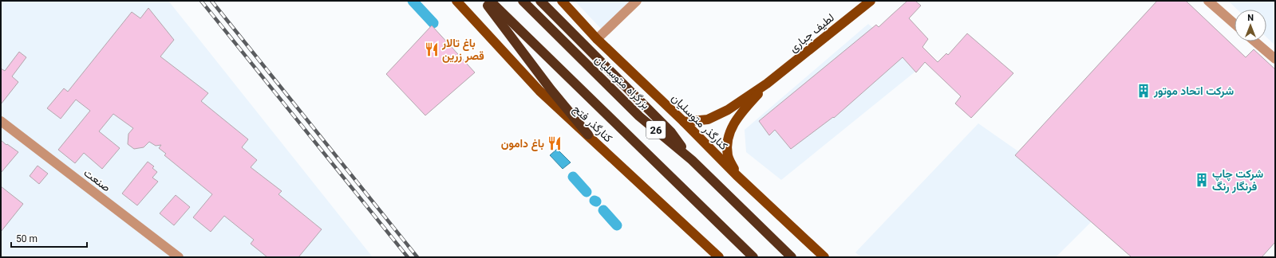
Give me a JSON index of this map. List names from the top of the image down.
{
  "streets": {
    "highway": ["بزرگراه متوسلیان", "26"],
    "main road": ["لطیف جباری", "کنارگذر متوسلیان", "کنارگذر فتح"],
    "street": ["صنعت"]
  },
  "places": {
    "restaurant": ["باغ تالار قصر زرین", "باغ دامون"],
    "building": ["شرکت اتحاد موتور", "شرکت چاپ فرنگار رنگ"]
  },
  "scale_bar": "50 m",
  "north": "top"
}
